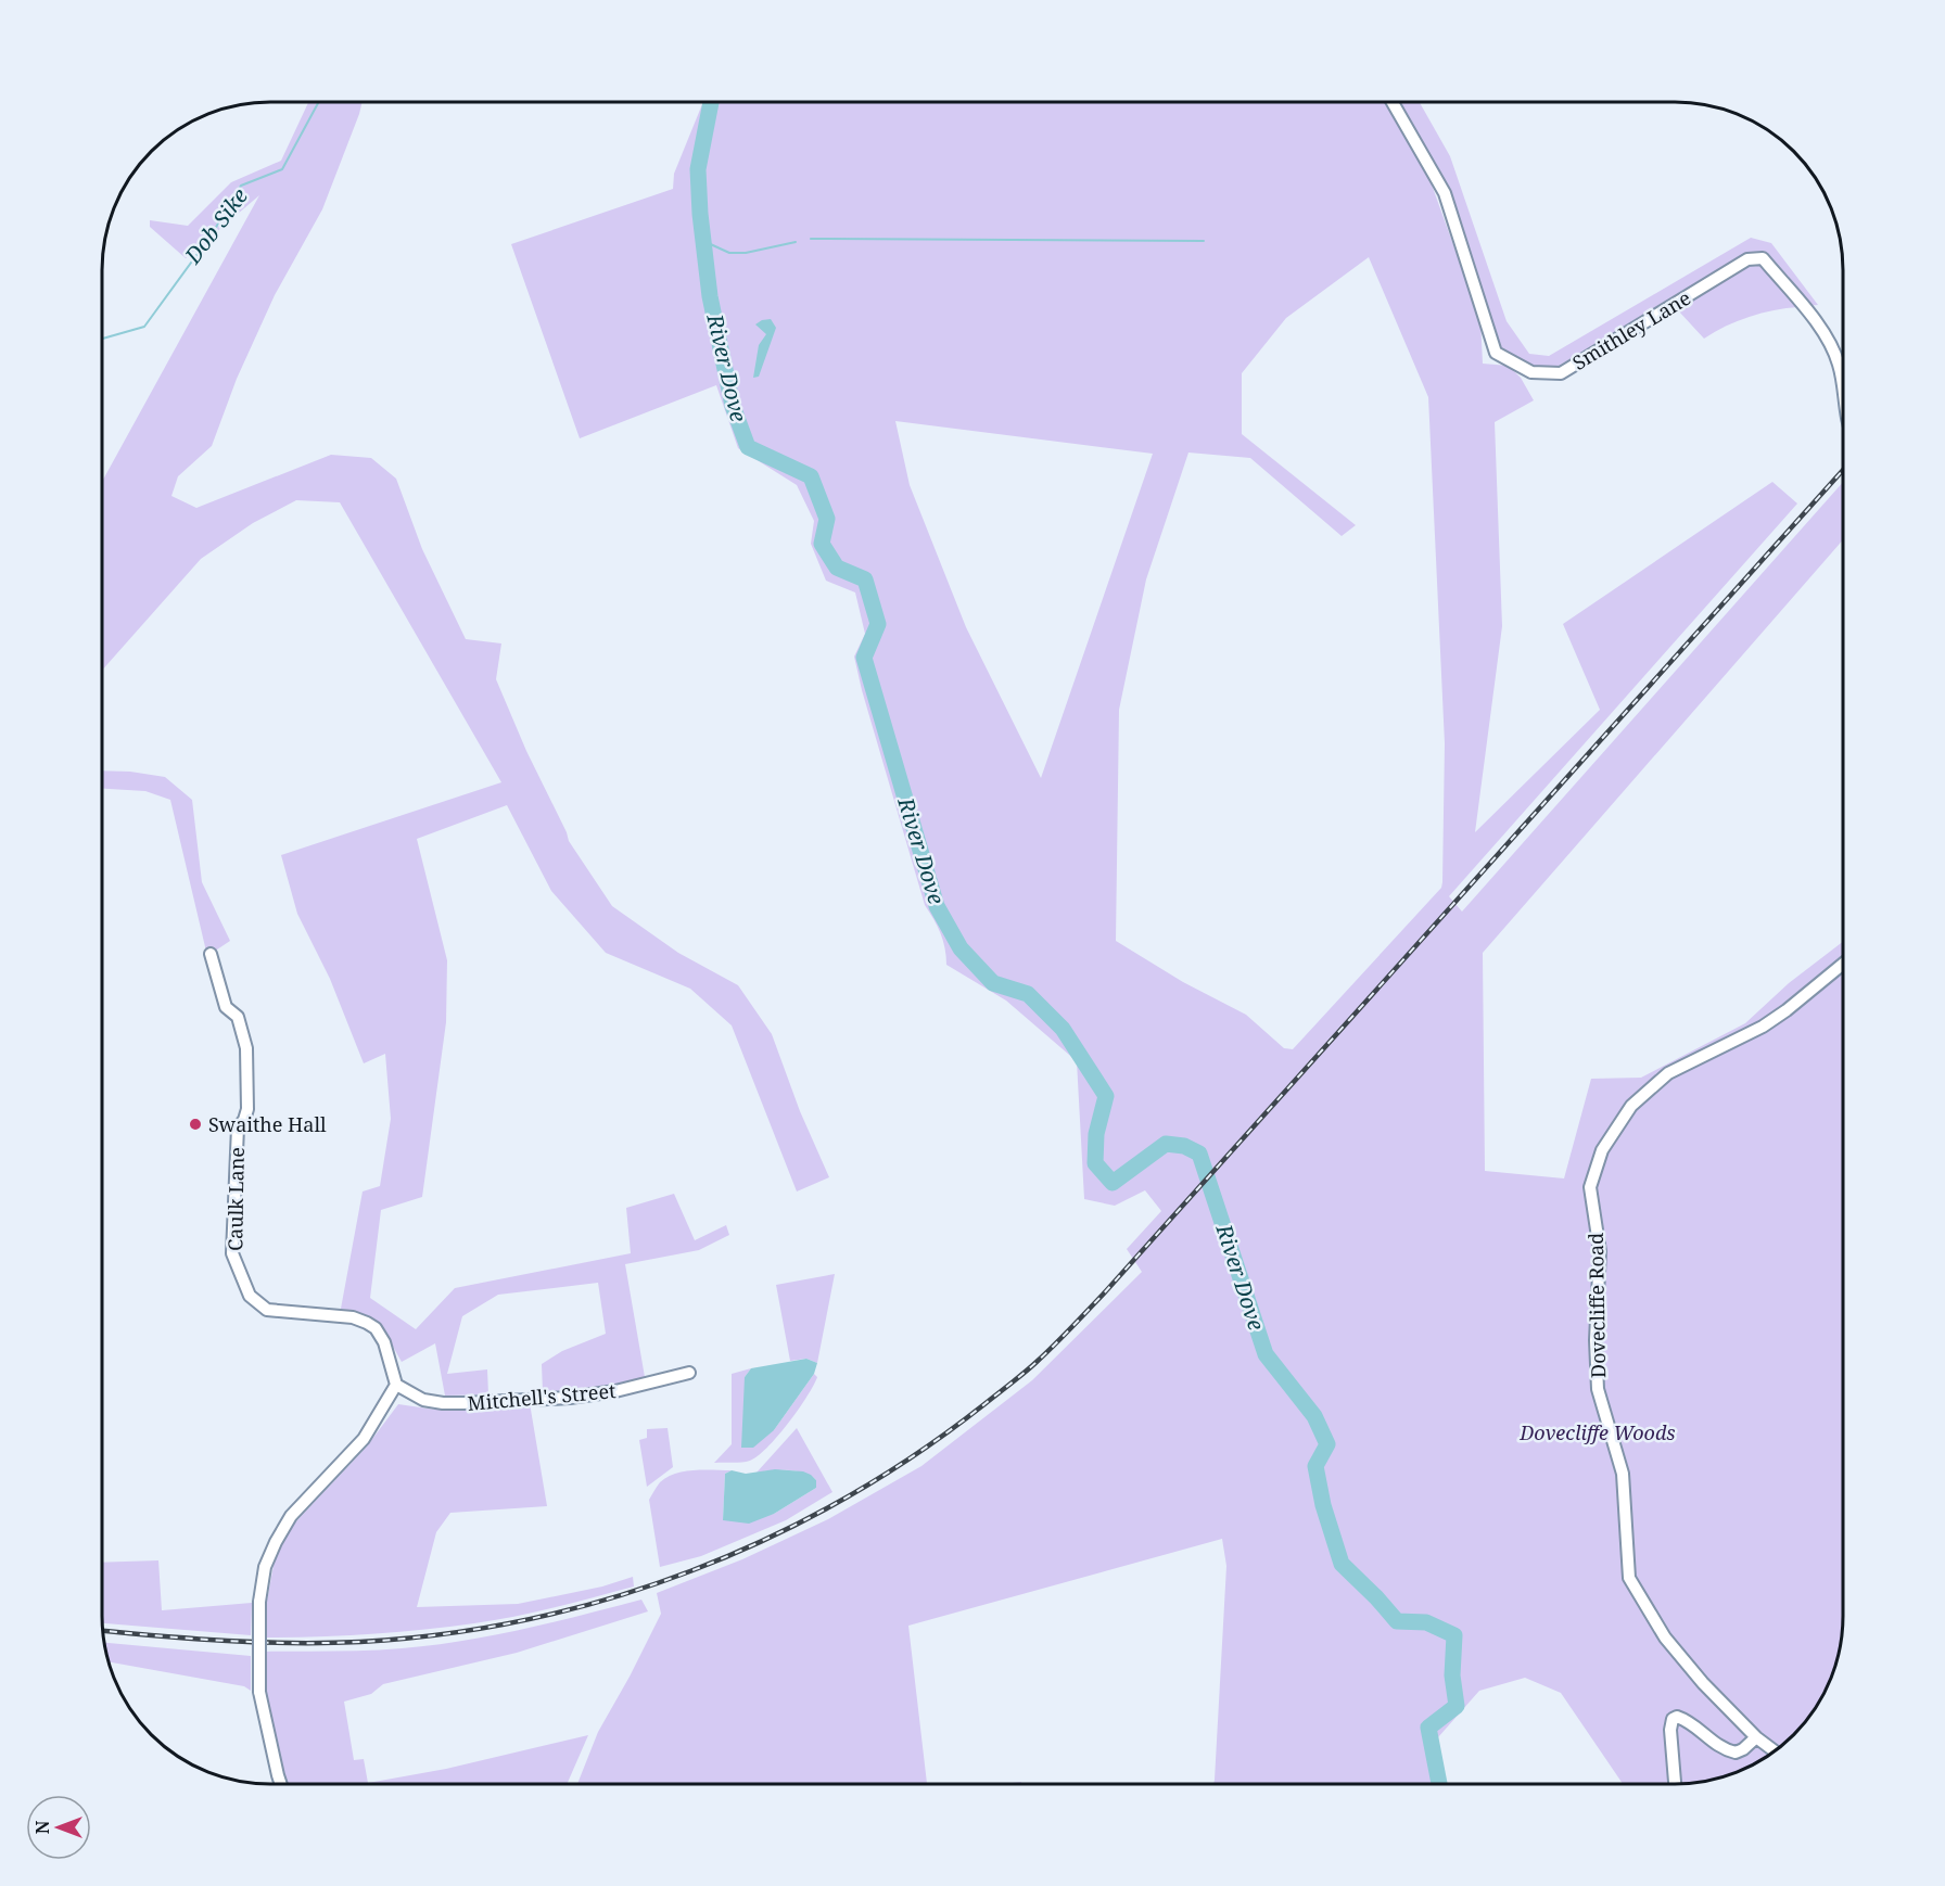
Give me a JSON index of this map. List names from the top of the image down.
{
  "streets": {
    "street": [
      "Smithley Lane",
      "Caulk Lane",
      "Dovecliffe Road",
      "Mitchell's Street"
    ]
  },
  "crossings": [
    ["Caulk Lane", "Mitchell's Street"]
  ],
  "water": ["Dob Sike", "River Dove"],
  "parks": ["Dovecliffe Woods"],
  "places": ["Swaithe Hall"],
  "north": "left"
}
